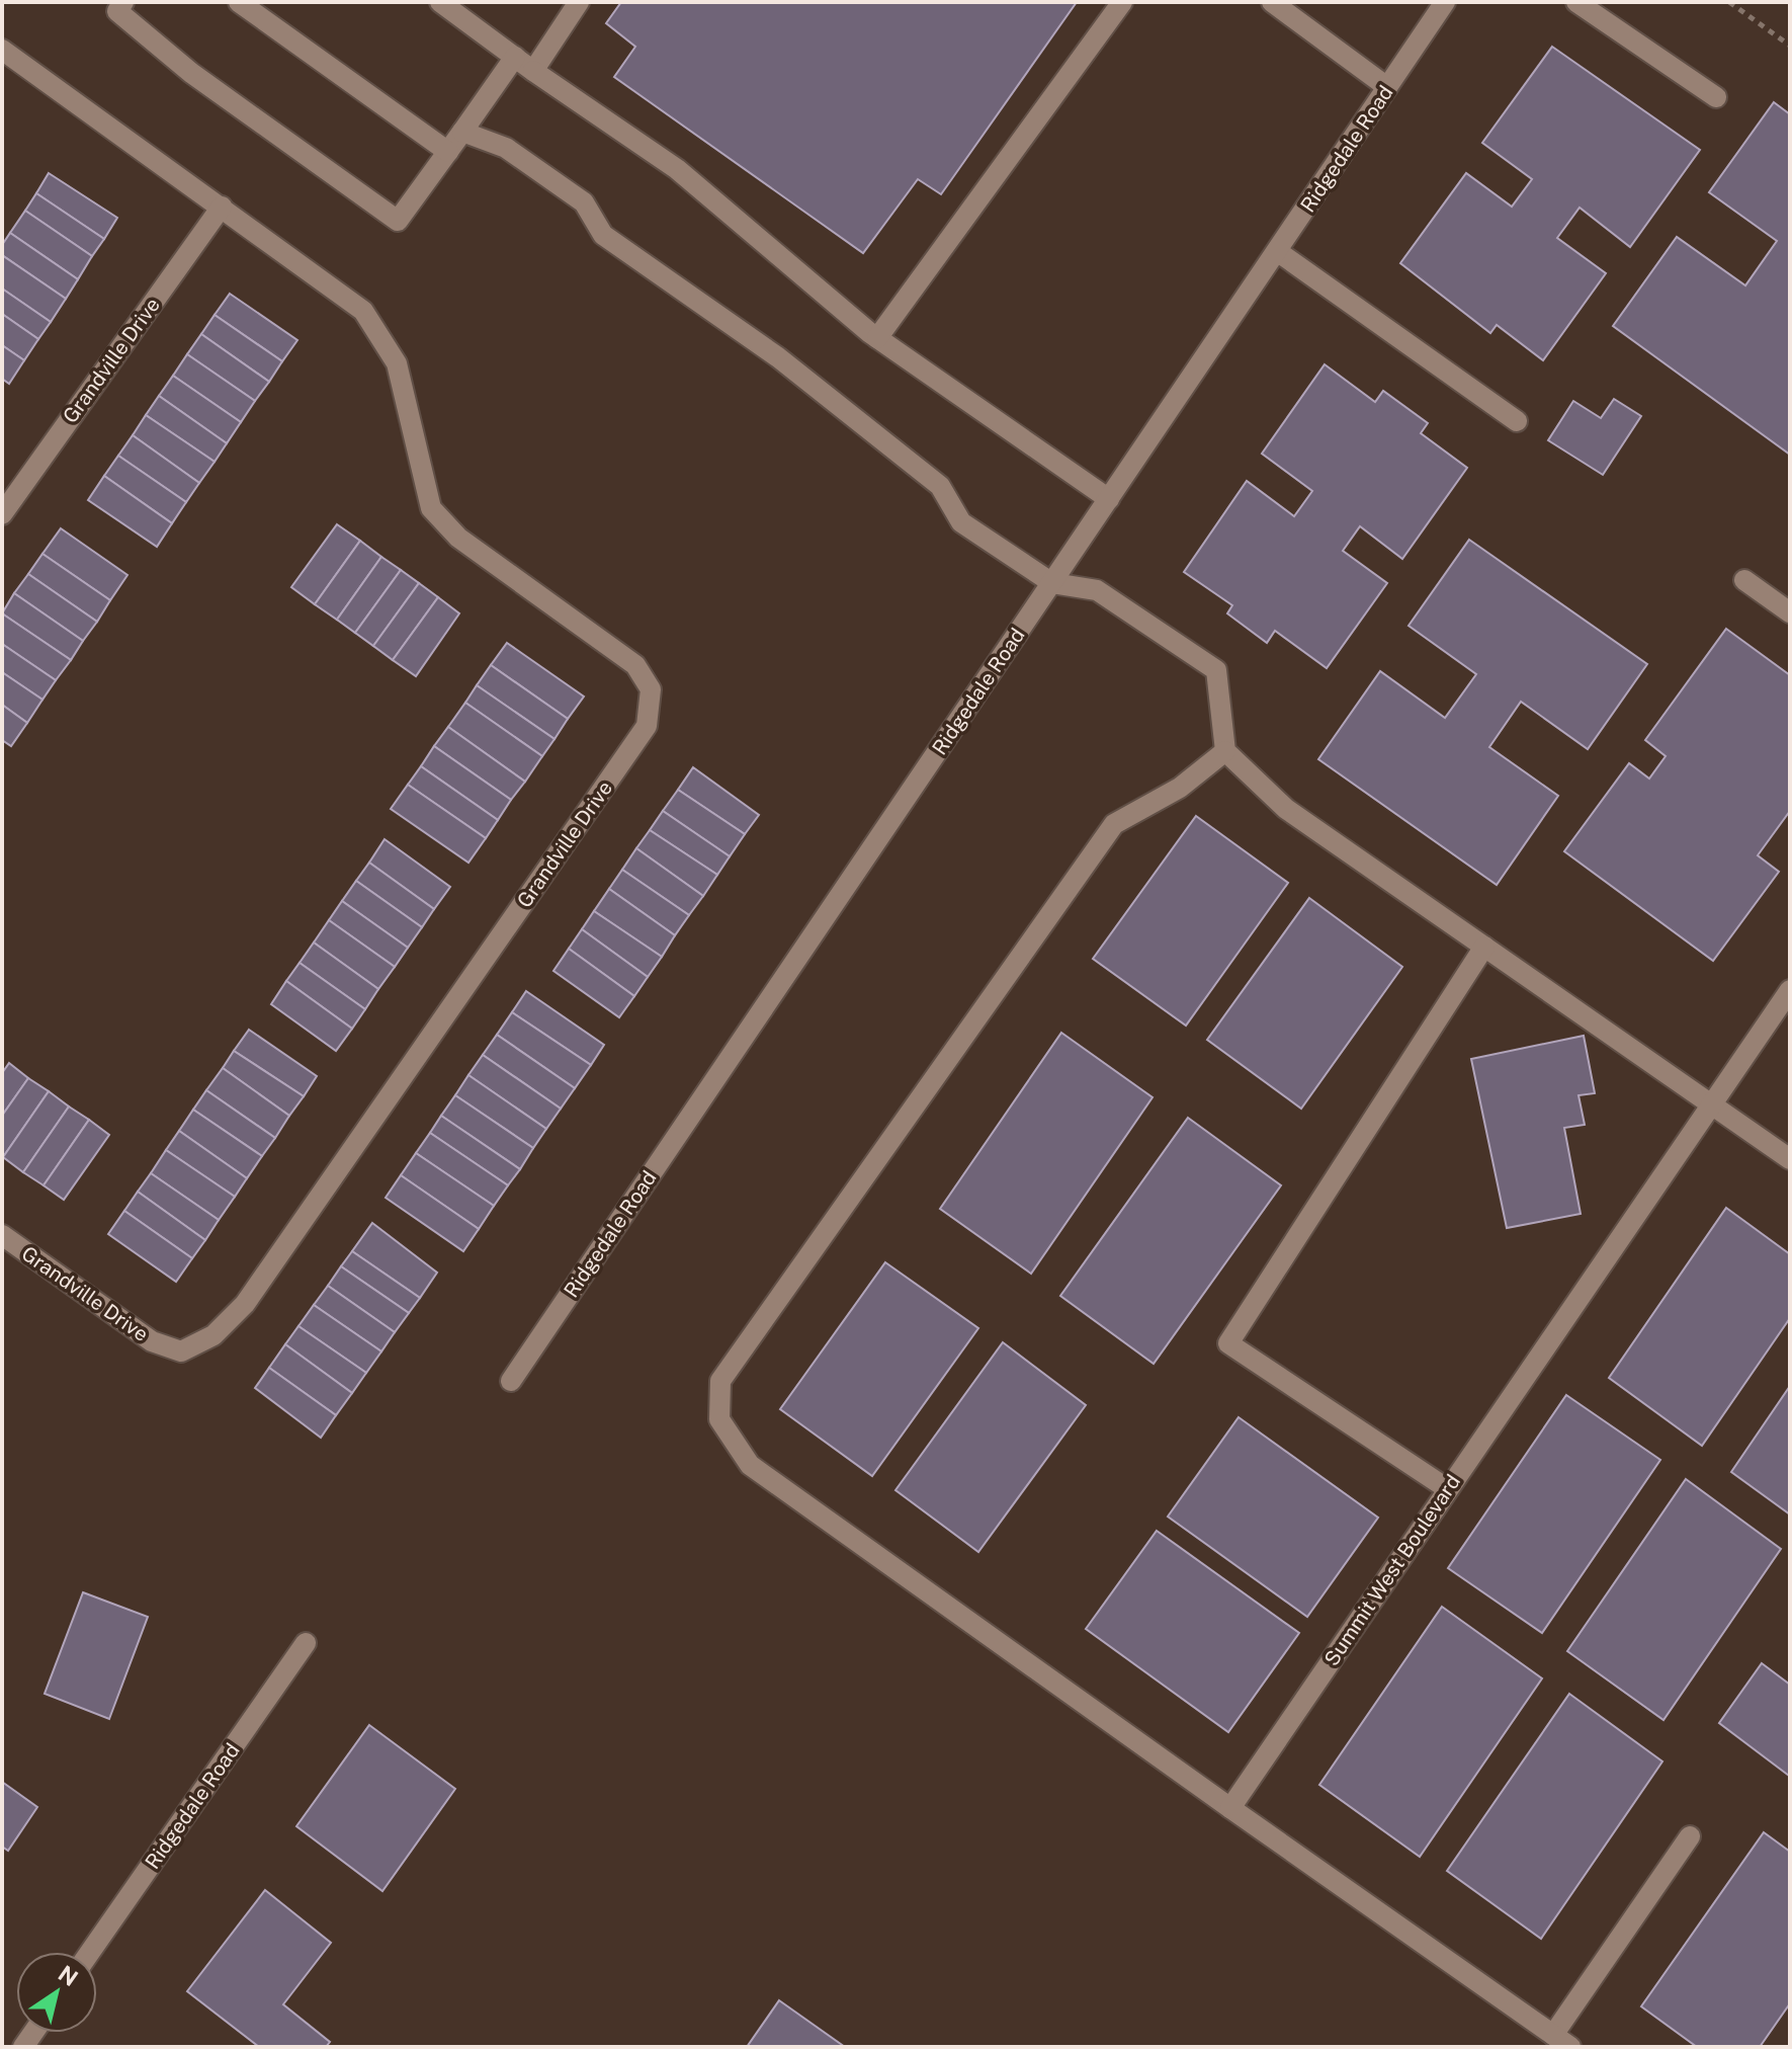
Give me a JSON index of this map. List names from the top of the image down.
{
  "streets": {
    "street": ["Ridgedale Road", "Grandville Drive", "Summit West Boulevard"]
  },
  "north": "top right"
}
